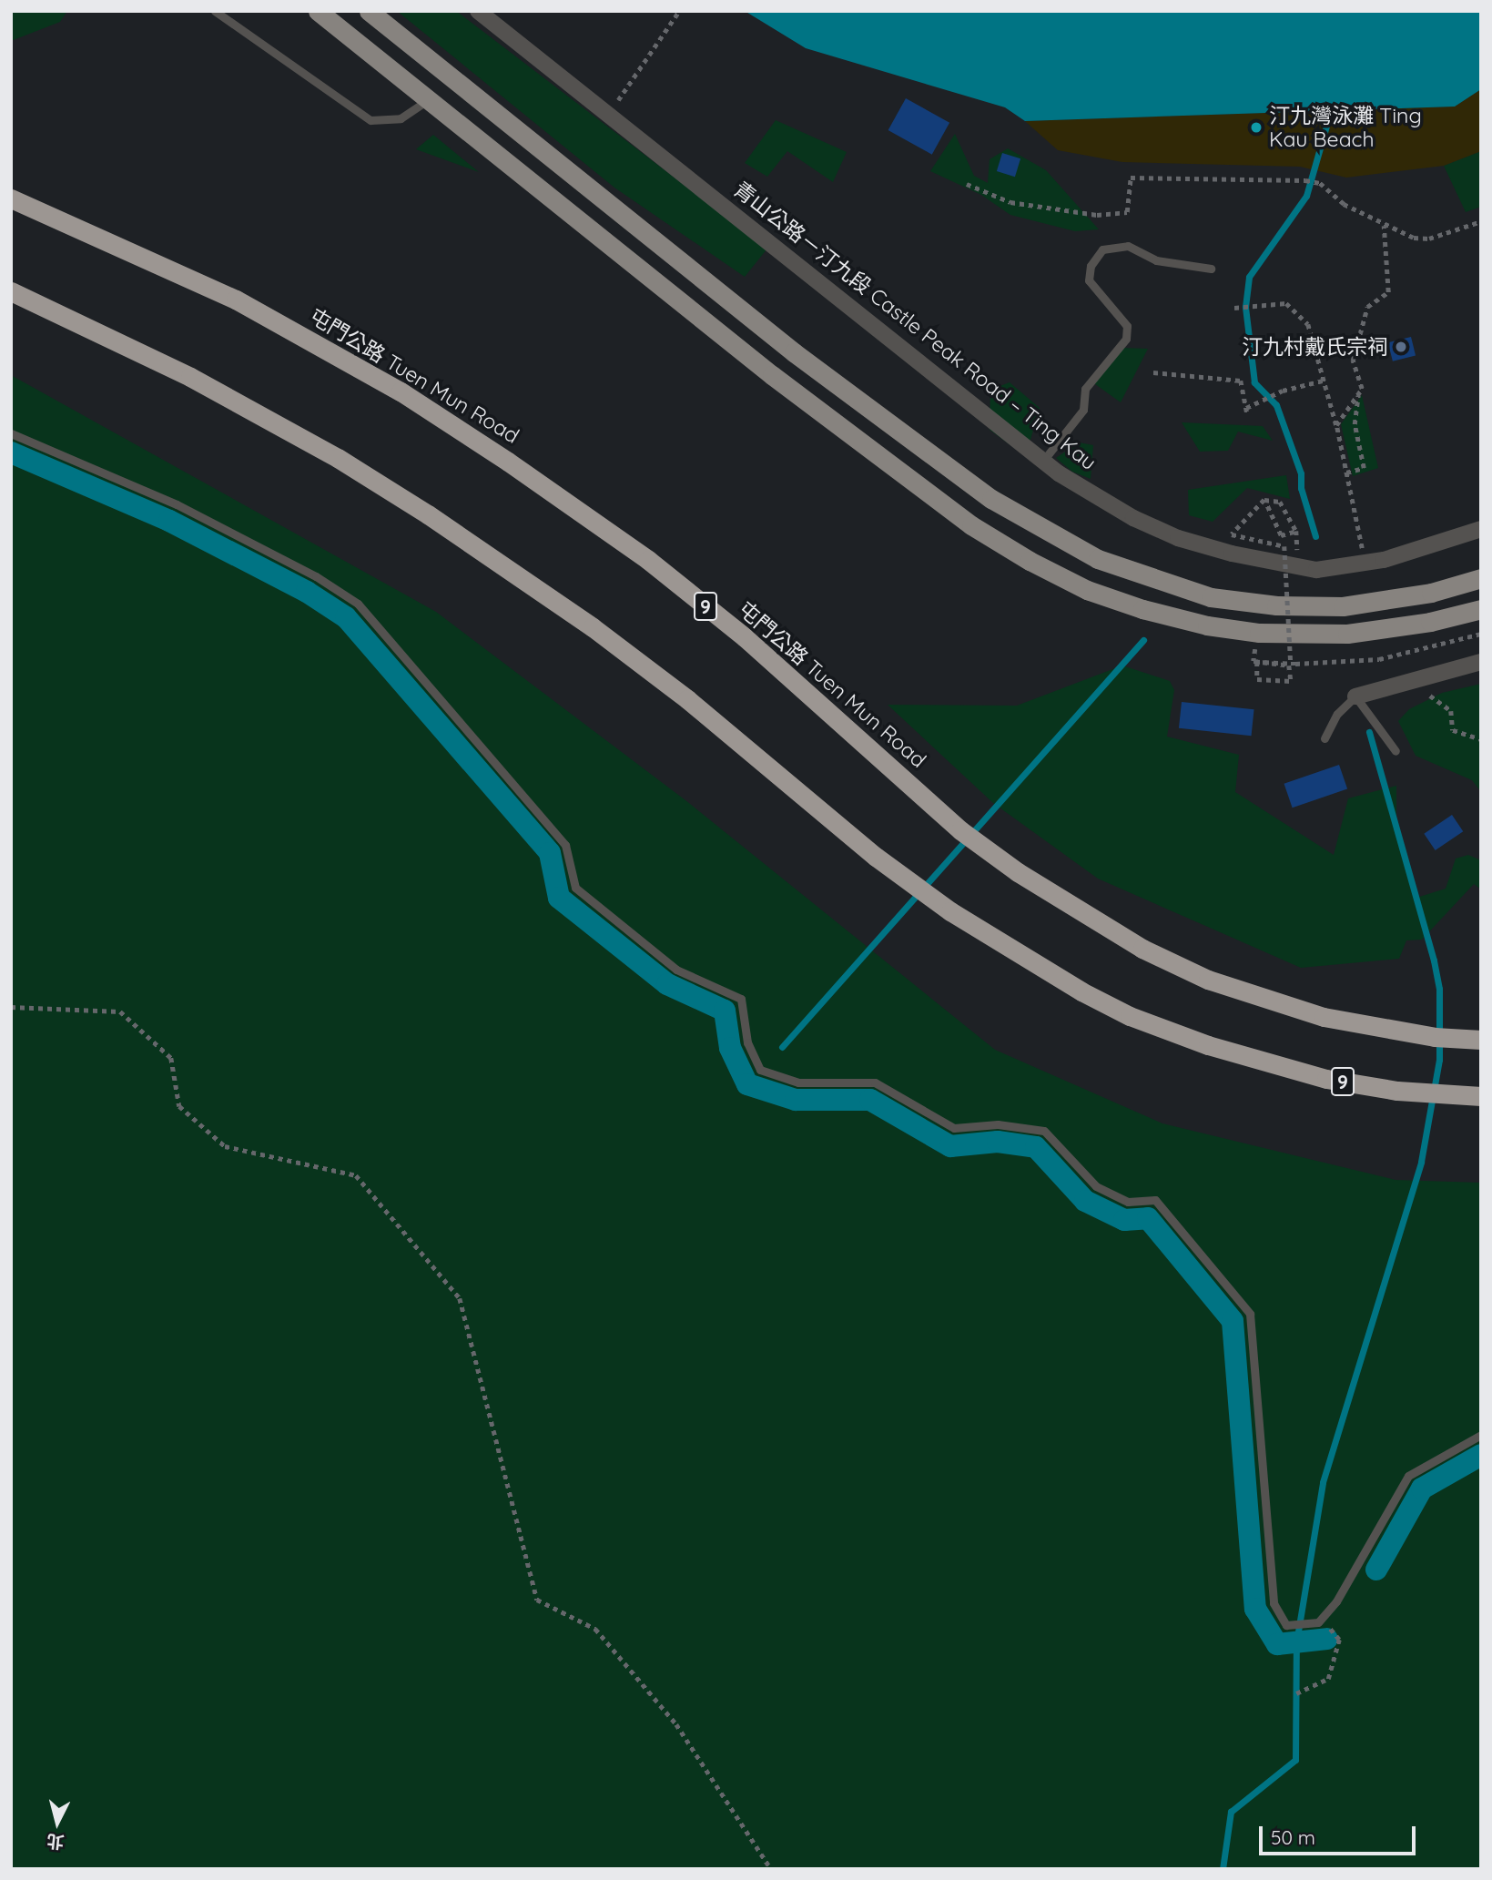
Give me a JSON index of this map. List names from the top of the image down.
{
  "streets": {
    "highway": ["屯門公路 Tuen Mun Road", "9"],
    "street": ["青山公路－汀九段 Castle Peak Road – Ting Kau"]
  },
  "places": ["汀九灣泳灘 Ting Kau Beach", "汀九村戴氏宗祠"],
  "scale_bar": "50 m",
  "north": "bottom"
}
